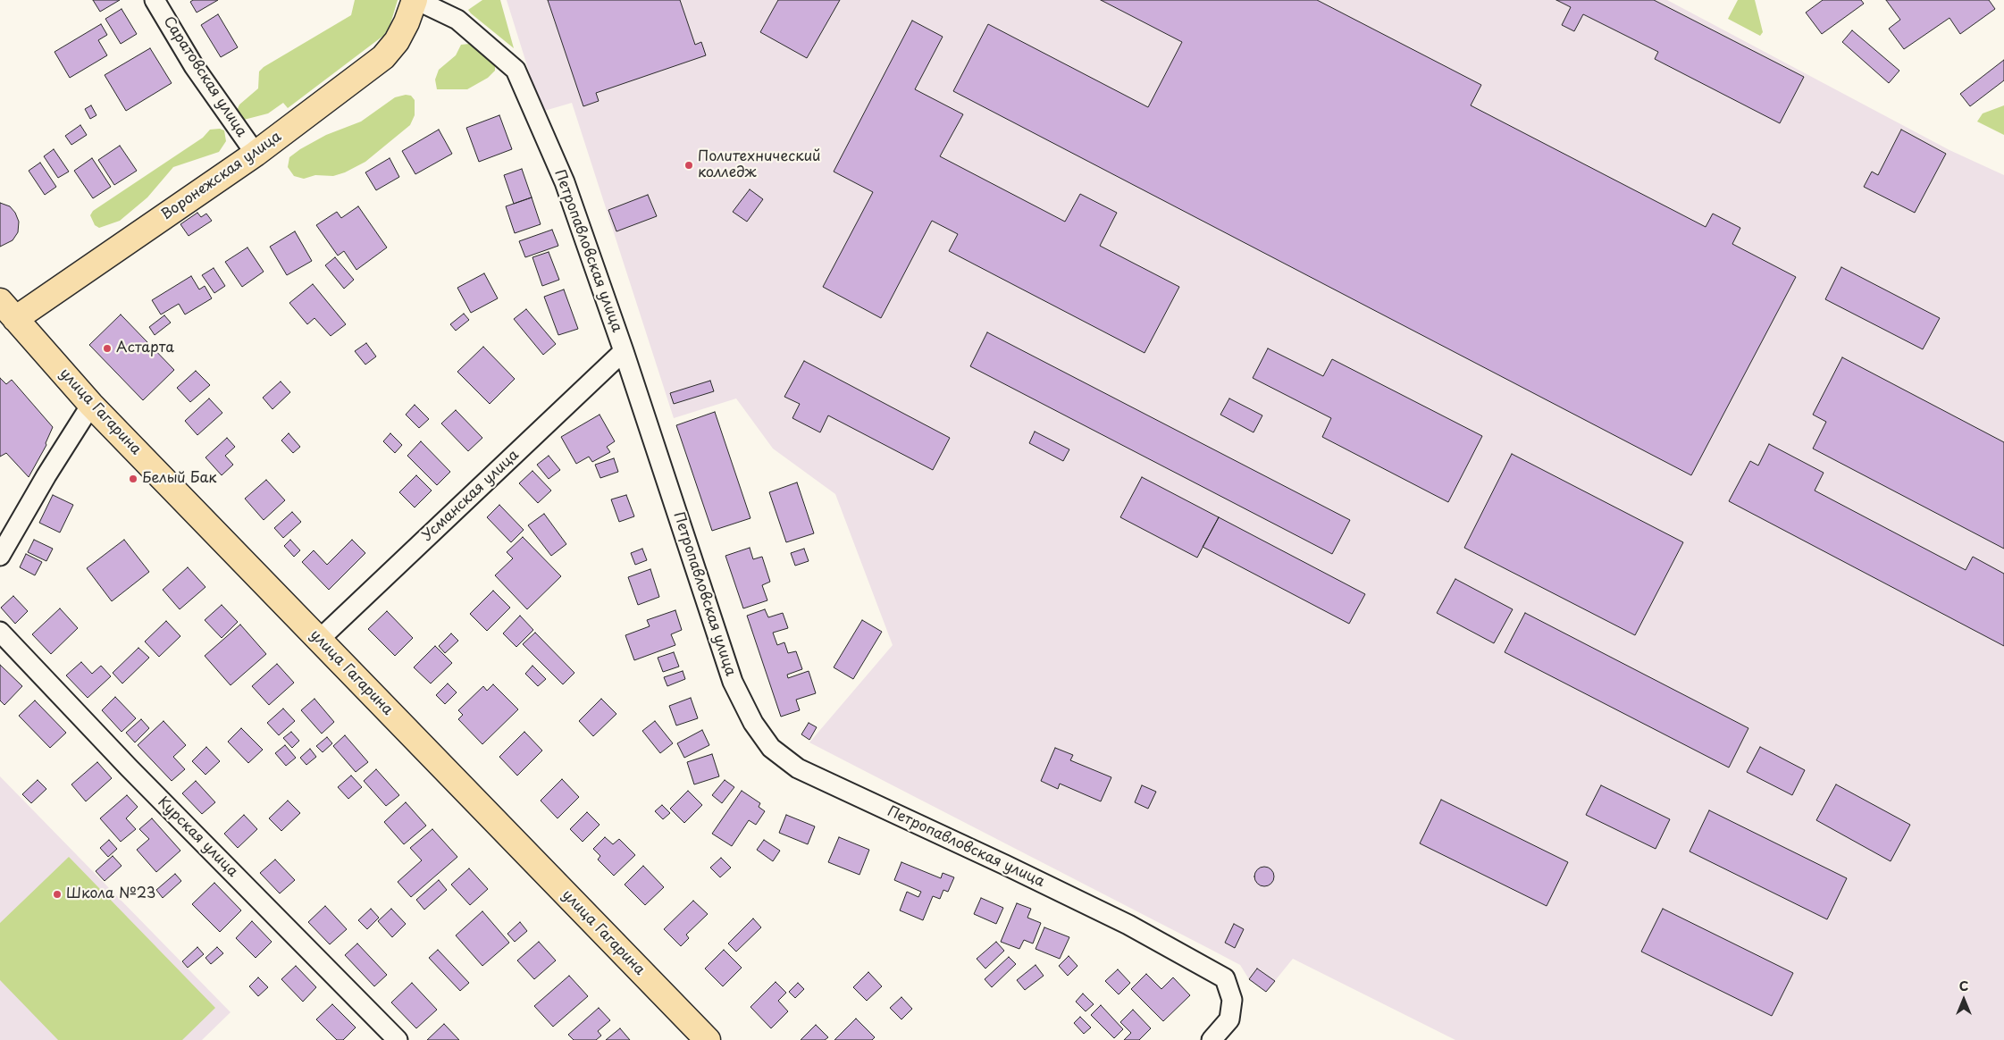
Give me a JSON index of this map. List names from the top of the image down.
{
  "streets": {
    "main road": ["Воронежская улица", "улица Гагарина"],
    "street": [
      "Саратовская улица",
      "Петропавловская улица",
      "Усманская улица",
      "Курская улица"
    ]
  },
  "crossings": [
    ["Саратовская улица", "Воронежская улица"],
    ["Воронежская улица", "Петропавловская улица"],
    ["Воронежская улица", "улица Гагарина"],
    ["Петропавловская улица", "Усманская улица"],
    ["улица Гагарина", "Усманская улица"]
  ],
  "places": [
    "Политехнический колледж",
    "Астарта",
    "Белый Бак",
    "Школа №23"
  ],
  "north": "top"
}
